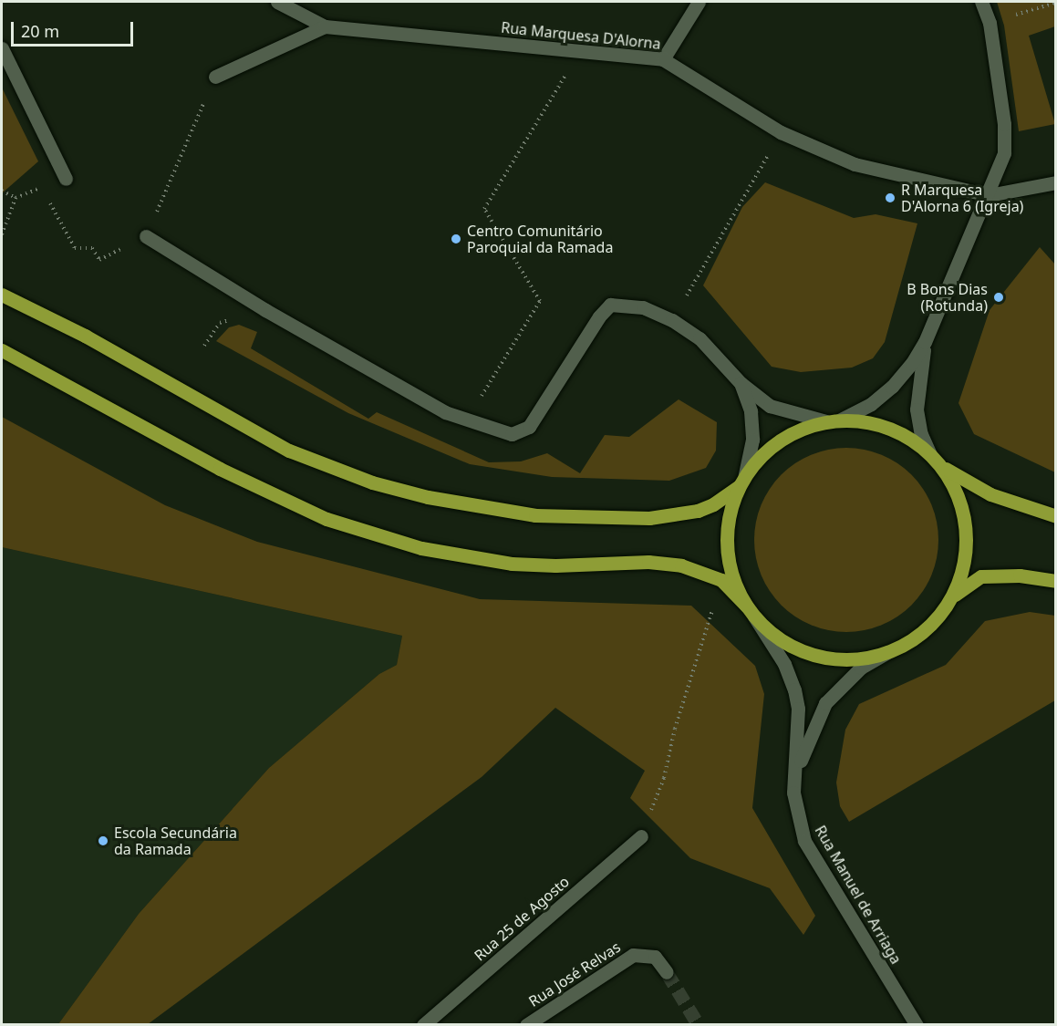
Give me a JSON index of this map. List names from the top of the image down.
{
  "streets": {
    "street": [
      "Rua Marquesa D'Alorna",
      "Rua Manuel de Arriaga",
      "Rua 25 de Agosto",
      "Rua José Relvas"
    ]
  },
  "places": [
    "R Marquesa D'Alorna 6 (Igreja)",
    "Centro Comunitário Paroquial da Ramada",
    "B Bons Dias (Rotunda)",
    "Escola Secundária da Ramada"
  ],
  "scale_bar": "20 m"
}
